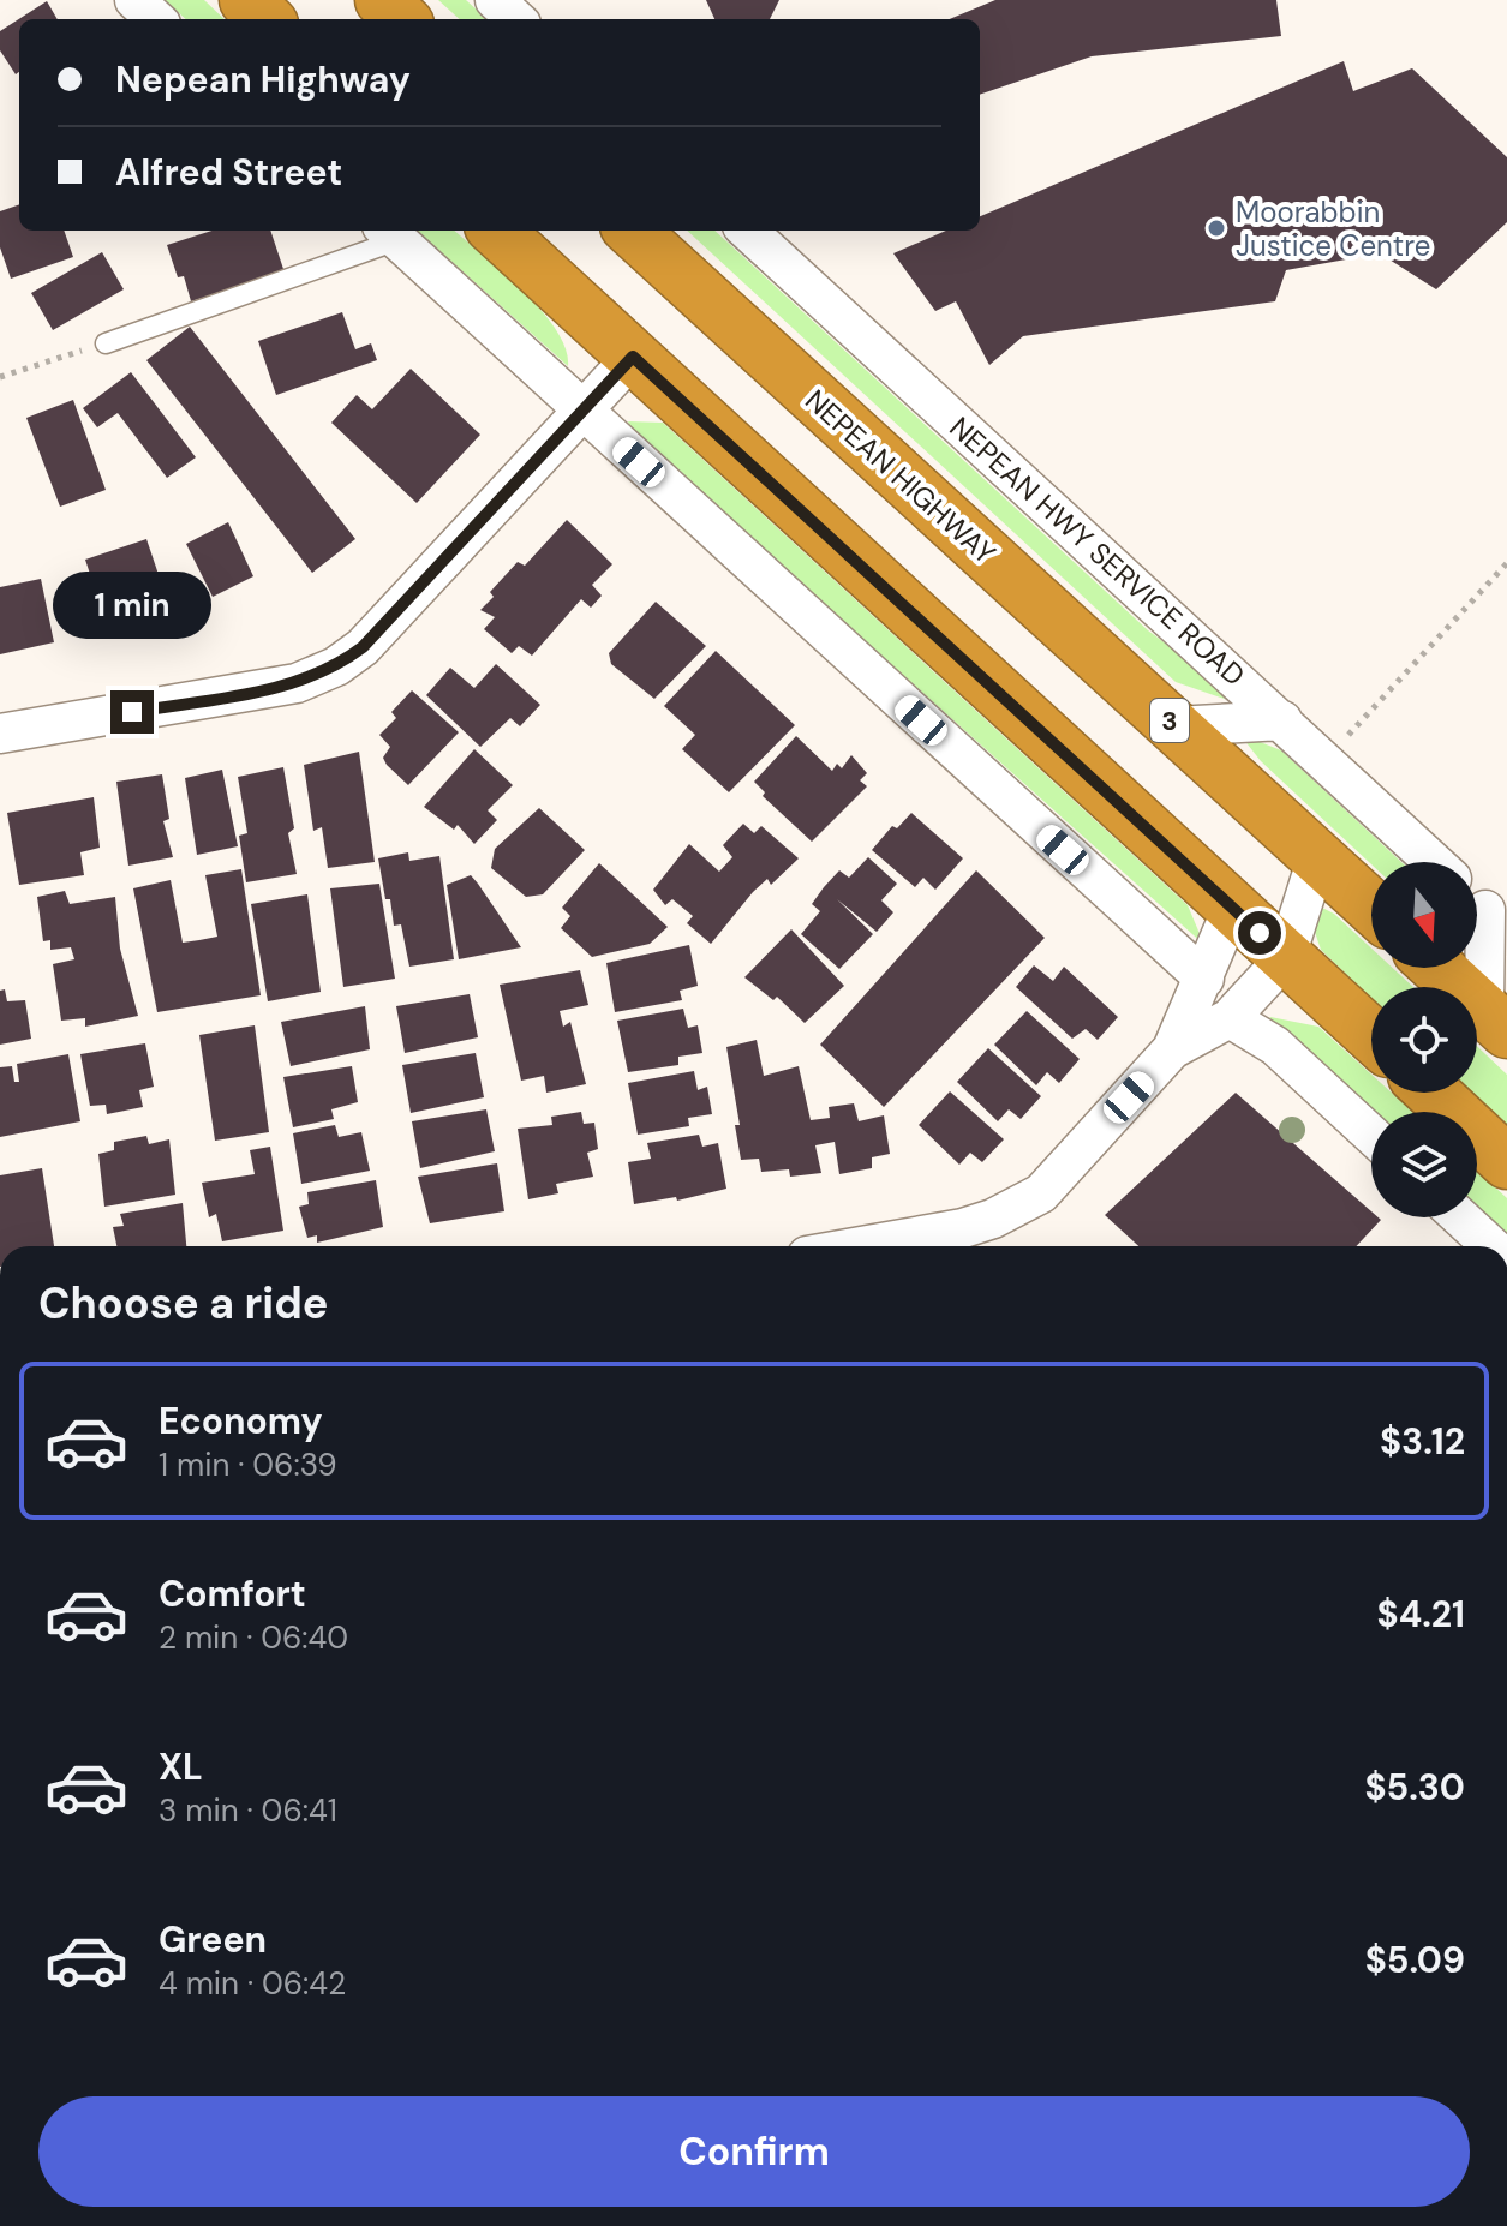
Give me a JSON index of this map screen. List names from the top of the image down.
{
  "streets": {
    "highway": ["NEPEAN HIGHWAY", "3"],
    "street": ["NEPEAN HWY SERVICE ROAD"]
  },
  "places": ["Moorabbin Justice Centre"],
  "north": "bottom",
  "page": {
    "banner": ["Nepean Highway", "Alfred Street"],
    "bubble": "1 min",
    "heading": "Choose a ride",
    "list": [
      {
        "name": "Economy",
        "note": "1 min · 06:39",
        "value": "$3.12"
      },
      {
        "name": "Comfort",
        "note": "2 min · 06:40",
        "value": "$4.21"
      },
      {
        "name": "XL",
        "note": "3 min · 06:41",
        "value": "$5.30"
      },
      {
        "name": "Green",
        "note": "4 min · 06:42",
        "value": "$5.09"
      }
    ],
    "buttons": "Confirm"
  }
}
